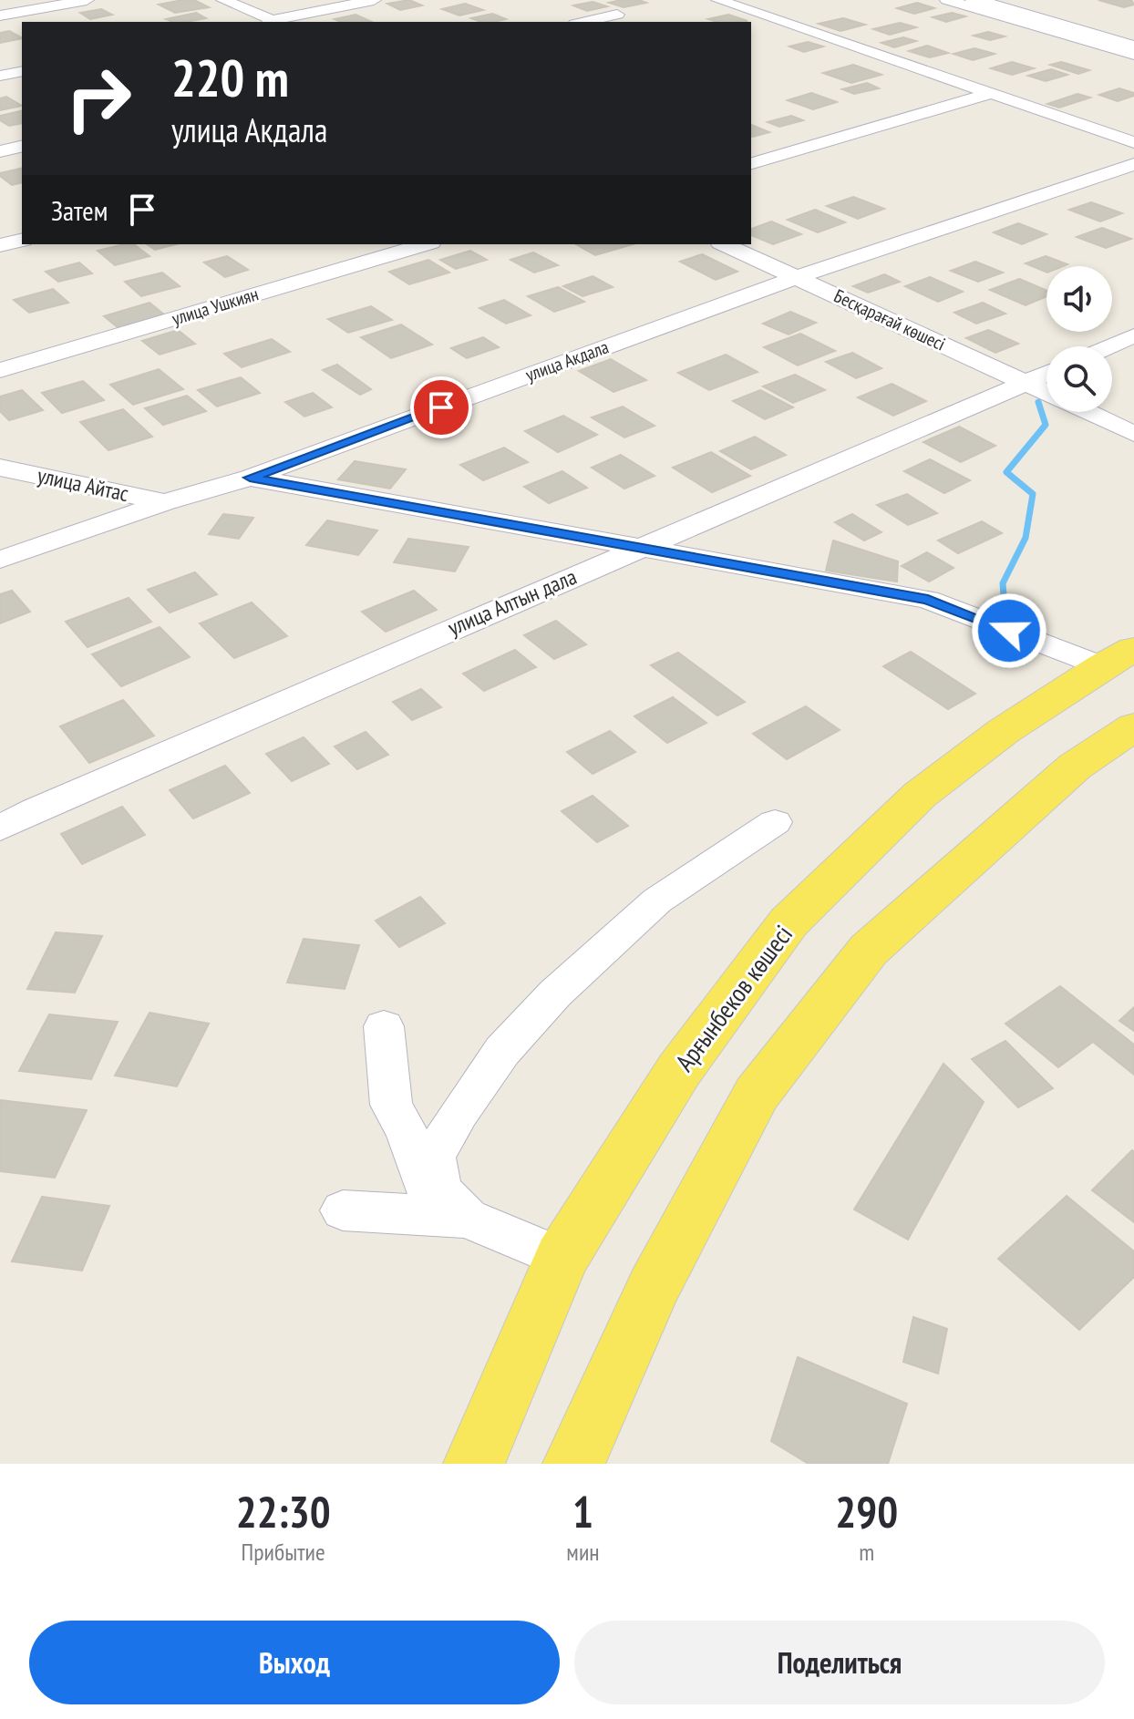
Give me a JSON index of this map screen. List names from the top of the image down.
{
  "streets": {
    "main road": ["Арғынбеков көшесі"],
    "street": [
      "улица Ушкиян",
      "Бесқарағай көшесі",
      "улица Акдала",
      "улица Айтас",
      "улица Алтын дала"
    ]
  },
  "crossings": [
    ["Бесқарағай көшесі", "улица Акдала"],
    ["Бесқарағай көшесі", "улица Алтын дала"],
    ["улица Акдала", "улица Айтас"]
  ],
  "page": {
    "turn": ["220 m", "улица Акдала"],
    "then": "Затем",
    "eta": [
      "22:30",
      "Прибытие",
      "1",
      "мин",
      "290",
      "m"
    ],
    "buttons": ["Выход", "Поделиться"]
  }
}
